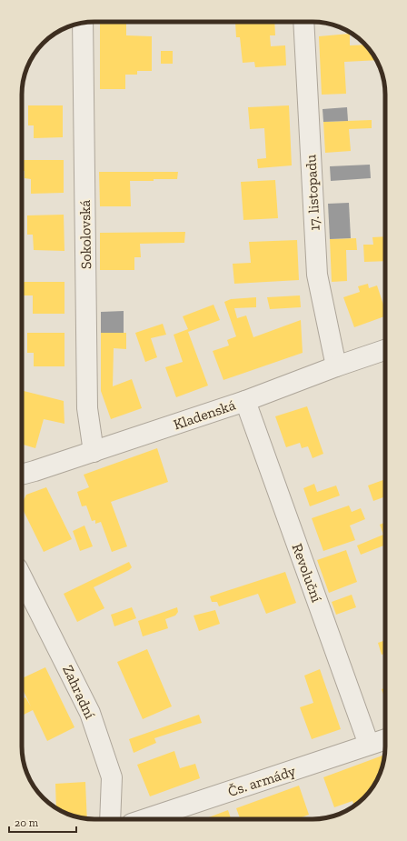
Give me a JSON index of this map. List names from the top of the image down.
{
  "streets": {
    "street": [
      "17. listopadu",
      "Sokolovská",
      "Kladenská",
      "Revoluční",
      "Zahradní",
      "Čs. armády"
    ]
  },
  "crossings": [
    ["17. listopadu", "Kladenská"],
    ["Sokolovská", "Kladenská"],
    ["Kladenská", "Revoluční"],
    ["Revoluční", "Čs. armády"]
  ],
  "scale_bar": "20 m"
}
